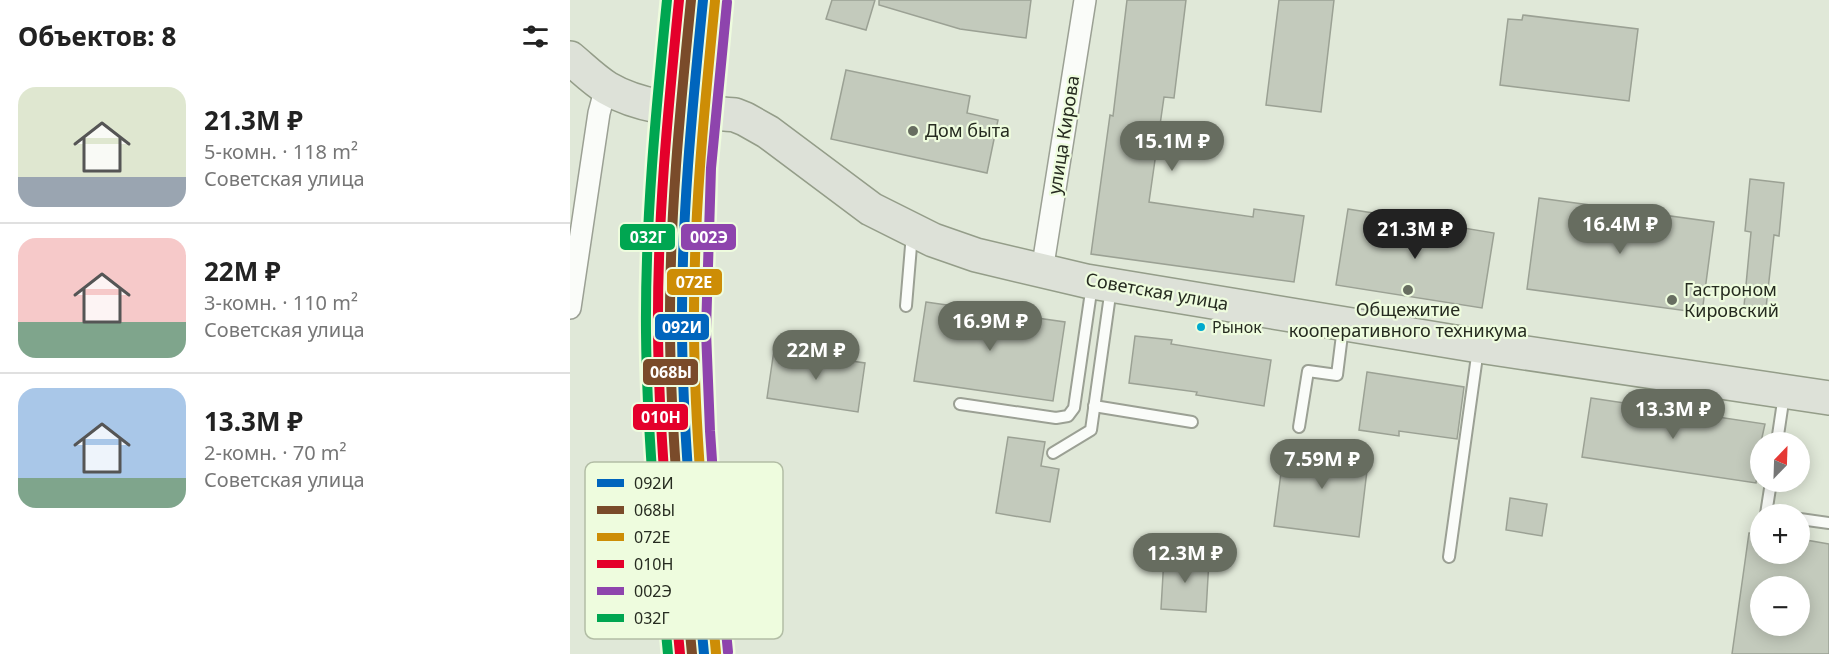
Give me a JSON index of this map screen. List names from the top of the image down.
{
  "streets": {
    "main road": ["Советская улица"],
    "street": ["улица Кирова"]
  },
  "crossings": [
    ["улица Кирова", "Советская улица"]
  ],
  "places": [
    "Дом быта",
    "Общежитие кооперативного техникума",
    "Гастроном Кировский",
    "Рынок"
  ],
  "lines": [
    "transit line 092И",
    "transit line 068Ы",
    "transit line 010Н",
    "transit line 032Г",
    "transit line 072Е",
    "transit line 002Э"
  ],
  "legend": [
    "092И",
    "068Ы",
    "072Е",
    "010Н",
    "002Э",
    "032Г"
  ],
  "north": "top right",
  "page": {
    "heading": "Объектов: 8",
    "list": [
      {
        "name": "21.3M ₽",
        "note": "5-комн. · 118 m² · Советская улица"
      },
      {
        "name": "22M ₽",
        "note": "3-комн. · 110 m² · Советская улица"
      },
      {
        "name": "13.3M ₽",
        "note": "2-комн. · 70 m² · Советская улица"
      }
    ],
    "price": [
      "15.1M ₽",
      "16.4M ₽",
      "21.3M ₽",
      "16.9M ₽",
      "22M ₽",
      "13.3M ₽",
      "7.59M ₽",
      "12.3M ₽"
    ],
    "map_buttons": ["+", "−"]
  }
}
